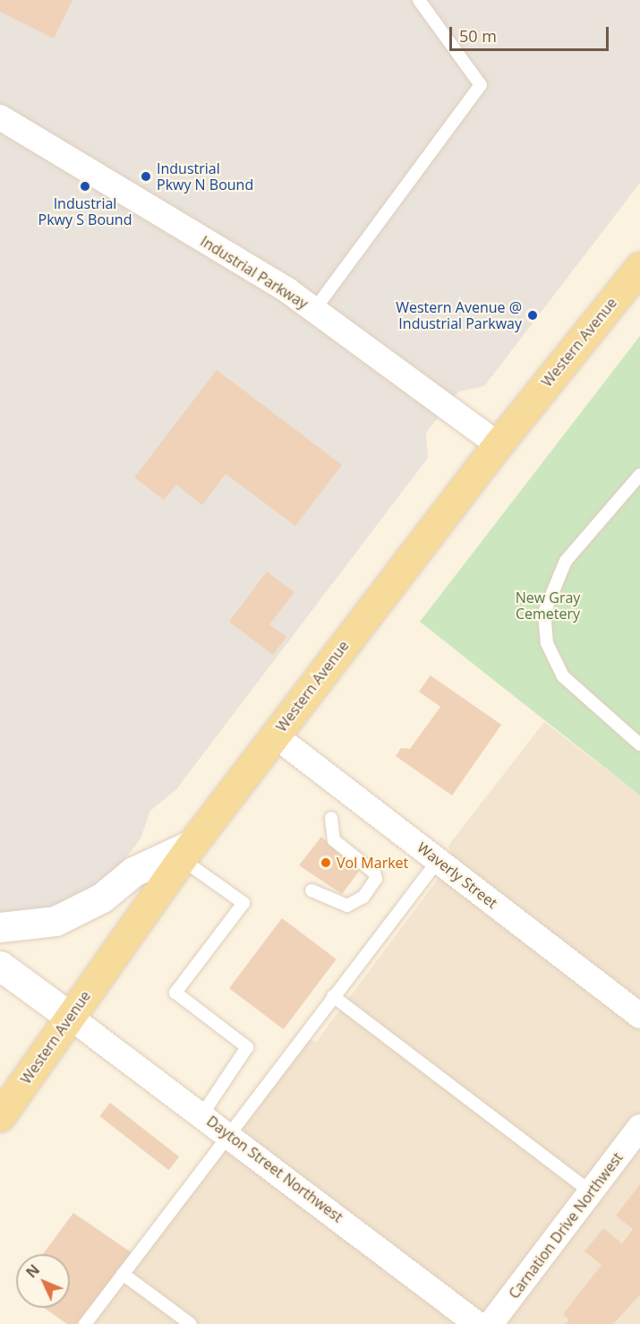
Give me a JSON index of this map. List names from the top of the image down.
{
  "streets": {
    "main road": ["Western Avenue"],
    "street": [
      "Industrial Parkway",
      "Waverly Street",
      "Dayton Street Northwest",
      "Carnation Drive Northwest"
    ]
  },
  "crossings": [
    ["Industrial Parkway", "Western Avenue"],
    ["Western Avenue", "Waverly Street"],
    ["Western Avenue", "Dayton Street Northwest"]
  ],
  "parks": ["New Gray Cemetery"],
  "places": [
    "Industrial Pkwy N Bound",
    "Industrial Pkwy S Bound",
    "Western Avenue @ Industrial Parkway",
    "Vol Market"
  ],
  "scale_bar": "50 m",
  "north": "top left"
}
